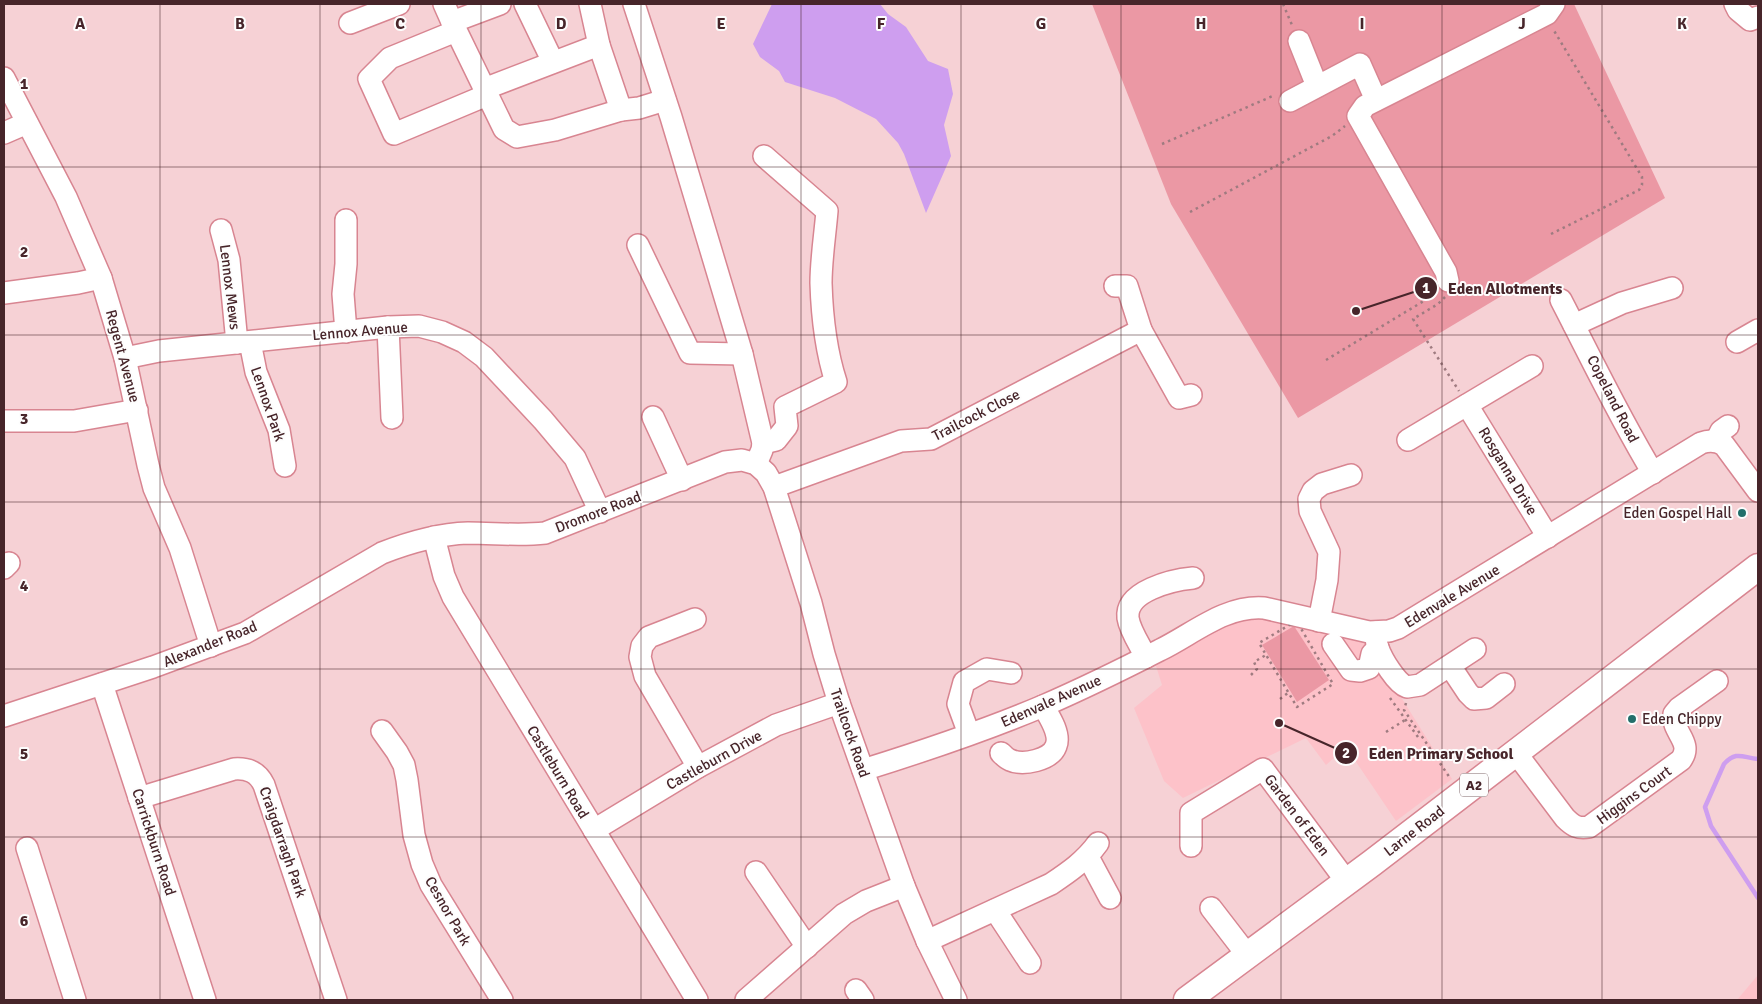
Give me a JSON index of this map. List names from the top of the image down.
{
  "streets": {
    "main road": ["A2", "Larne Road"],
    "street": [
      "Lennox Mews",
      "Lennox Avenue",
      "Regent Avenue",
      "Copeland Road",
      "Lennox Park",
      "Trailcock Close",
      "Rosganna Drive",
      "Dromore Road",
      "Edenvale Avenue",
      "Alexander Road",
      "Trailcock Road",
      "Castleburn Drive",
      "Castleburn Road",
      "Higgins Court",
      "Garden of Eden",
      "Carrickburn Road",
      "Craigdarragh Park",
      "Cesnor Park"
    ]
  },
  "crossings": [
    ["Lennox Mews", "Lennox Avenue"],
    ["Lennox Mews", "Lennox Park"],
    ["Lennox Avenue", "Regent Avenue"],
    ["Lennox Avenue", "Lennox Park"],
    ["Lennox Avenue", "Dromore Road"],
    ["Regent Avenue", "Alexander Road"],
    ["Copeland Road", "Edenvale Avenue"],
    ["Trailcock Close", "Trailcock Road"],
    ["Rosganna Drive", "Edenvale Avenue"],
    ["Dromore Road", "Alexander Road"],
    ["Dromore Road", "Trailcock Road"],
    ["Dromore Road", "Castleburn Road"],
    ["Edenvale Avenue", "Trailcock Road"],
    ["Alexander Road", "Castleburn Road"],
    ["Alexander Road", "Carrickburn Road"],
    ["Trailcock Road", "Castleburn Drive"],
    ["Castleburn Drive", "Castleburn Road"],
    ["Higgins Court", "Larne Road"],
    ["Garden of Eden", "Larne Road"],
    ["Carrickburn Road", "Craigdarragh Park"]
  ],
  "places": [
    "Eden Allotments",
    "Eden Gospel Hall",
    "Eden Chippy",
    "Eden Primary School"
  ],
  "grid": {
    "columns": [
      "A",
      "B",
      "C",
      "D",
      "E",
      "F",
      "G",
      "H",
      "I",
      "J",
      "K"
    ],
    "rows": [
      "1",
      "2",
      "3",
      "4",
      "5",
      "6"
    ]
  }
}
